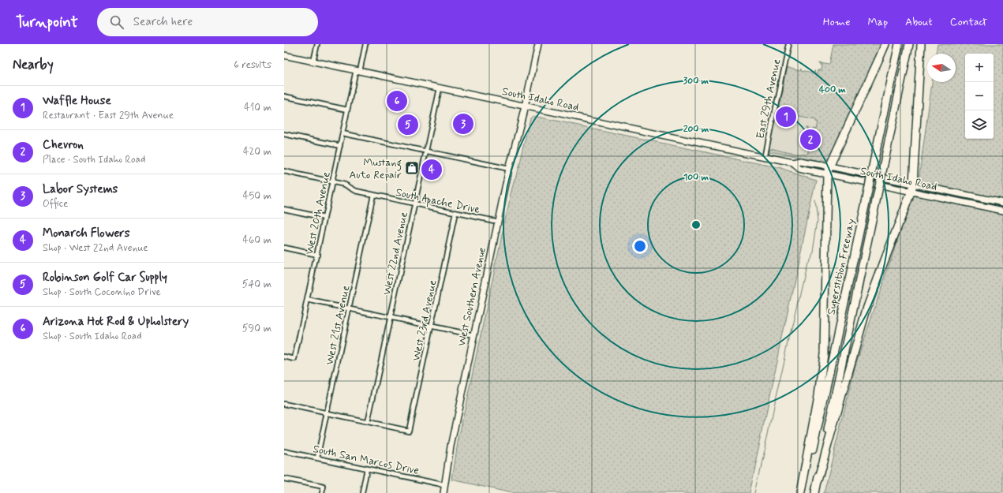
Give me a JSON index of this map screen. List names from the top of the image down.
{
  "streets": {
    "highway": ["Superstition Freeway"],
    "main road": ["South Idaho Road", "West Southern Avenue"],
    "street": [
      "East 29th Avenue",
      "South Apache Drive",
      "West 20th Avenue",
      "West 22nd Avenue",
      "West 23rd Avenue",
      "West 21st Avenue",
      "South San Marcos Drive"
    ]
  },
  "crossings": [
    ["South Idaho Road", "East 29th Avenue"],
    ["South Idaho Road", "West 20th Avenue"],
    ["South Idaho Road", "West 22nd Avenue"],
    ["South Idaho Road", "West Southern Avenue"],
    ["South Apache Drive", "West 20th Avenue"],
    ["South Apache Drive", "West 22nd Avenue"],
    ["South Apache Drive", "West Southern Avenue"],
    ["South Apache Drive", "West 23rd Avenue"],
    ["South Apache Drive", "West 21st Avenue"],
    ["West 22nd Avenue", "West 23rd Avenue"],
    ["West Southern Avenue", "South San Marcos Drive"],
    ["West 21st Avenue", "South San Marcos Drive"]
  ],
  "places": {
    "shop": ["Mustang Auto Repair"]
  },
  "north": "left",
  "page": {
    "header": "Turnpoint",
    "search": "Search here",
    "nav": [
      "Home",
      "Map",
      "About",
      "Contact"
    ],
    "heading": ["Nearby", "6 results"],
    "map_buttons": ["+", "−"],
    "list": [
      {
        "mark": "1",
        "name": "Waffle House",
        "note": "Restaurant · East 29th Avenue",
        "value": "410 m"
      },
      {
        "mark": "2",
        "name": "Chevron",
        "note": "Place · South Idaho Road",
        "value": "420 m"
      },
      {
        "mark": "3",
        "name": "Labor Systems",
        "note": "Office",
        "value": "450 m"
      },
      {
        "mark": "4",
        "name": "Monarch Flowers",
        "note": "Shop · West 22nd Avenue",
        "value": "460 m"
      },
      {
        "mark": "5",
        "name": "Robinson Golf Car Supply",
        "note": "Shop · South Coconino Drive",
        "value": "540 m"
      },
      {
        "mark": "6",
        "name": "Arizona Hot Rod & Upholstery",
        "note": "Shop · South Idaho Road",
        "value": "590 m"
      }
    ],
    "pins": [
      "6",
      "1",
      "3",
      "5",
      "2",
      "4"
    ]
  },
  "rings": [
    "300 m",
    "400 m",
    "200 m",
    "100 m"
  ]
}
